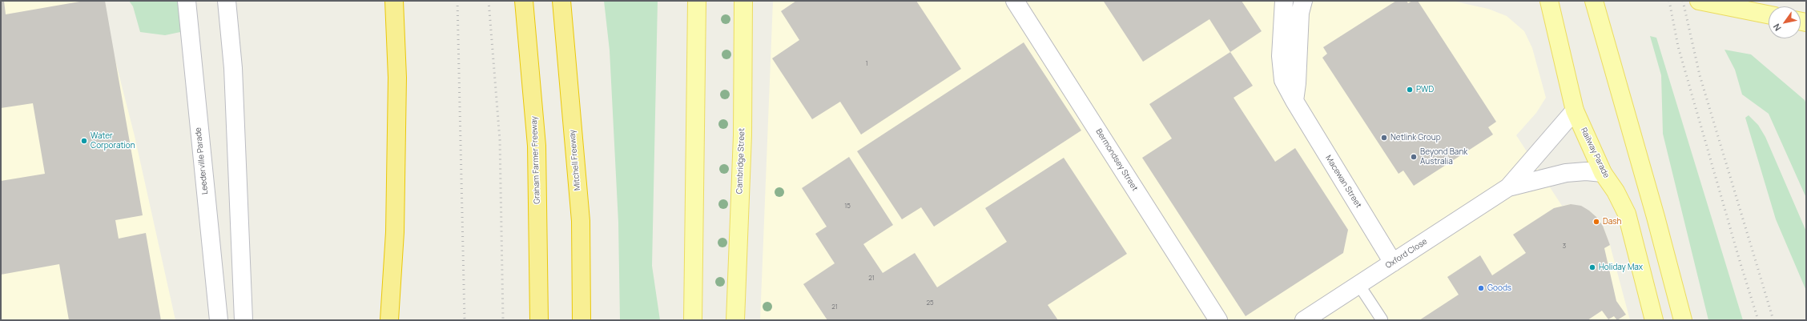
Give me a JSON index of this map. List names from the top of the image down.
{
  "streets": {
    "highway": ["Graham Farmer Freeway", "Mitchell Freeway"],
    "main road": ["Railway Parade", "Cambridge Street"],
    "street": [
      "Bermondsey Street",
      "Leederville Parade",
      "Macewan Street",
      "Oxford Close"
    ]
  },
  "crossings": [
    ["Railway Parade", "Oxford Close"],
    ["Macewan Street", "Oxford Close"]
  ],
  "places": [
    "PWD",
    "Netlink Group",
    "Water Corporation",
    "Beyond Bank Australia",
    "Dash",
    "Holiday Max",
    "Goods"
  ],
  "house_numbers": [
    "1",
    "15",
    "3",
    "21",
    "25",
    "21"
  ],
  "north": "bottom left"
}
